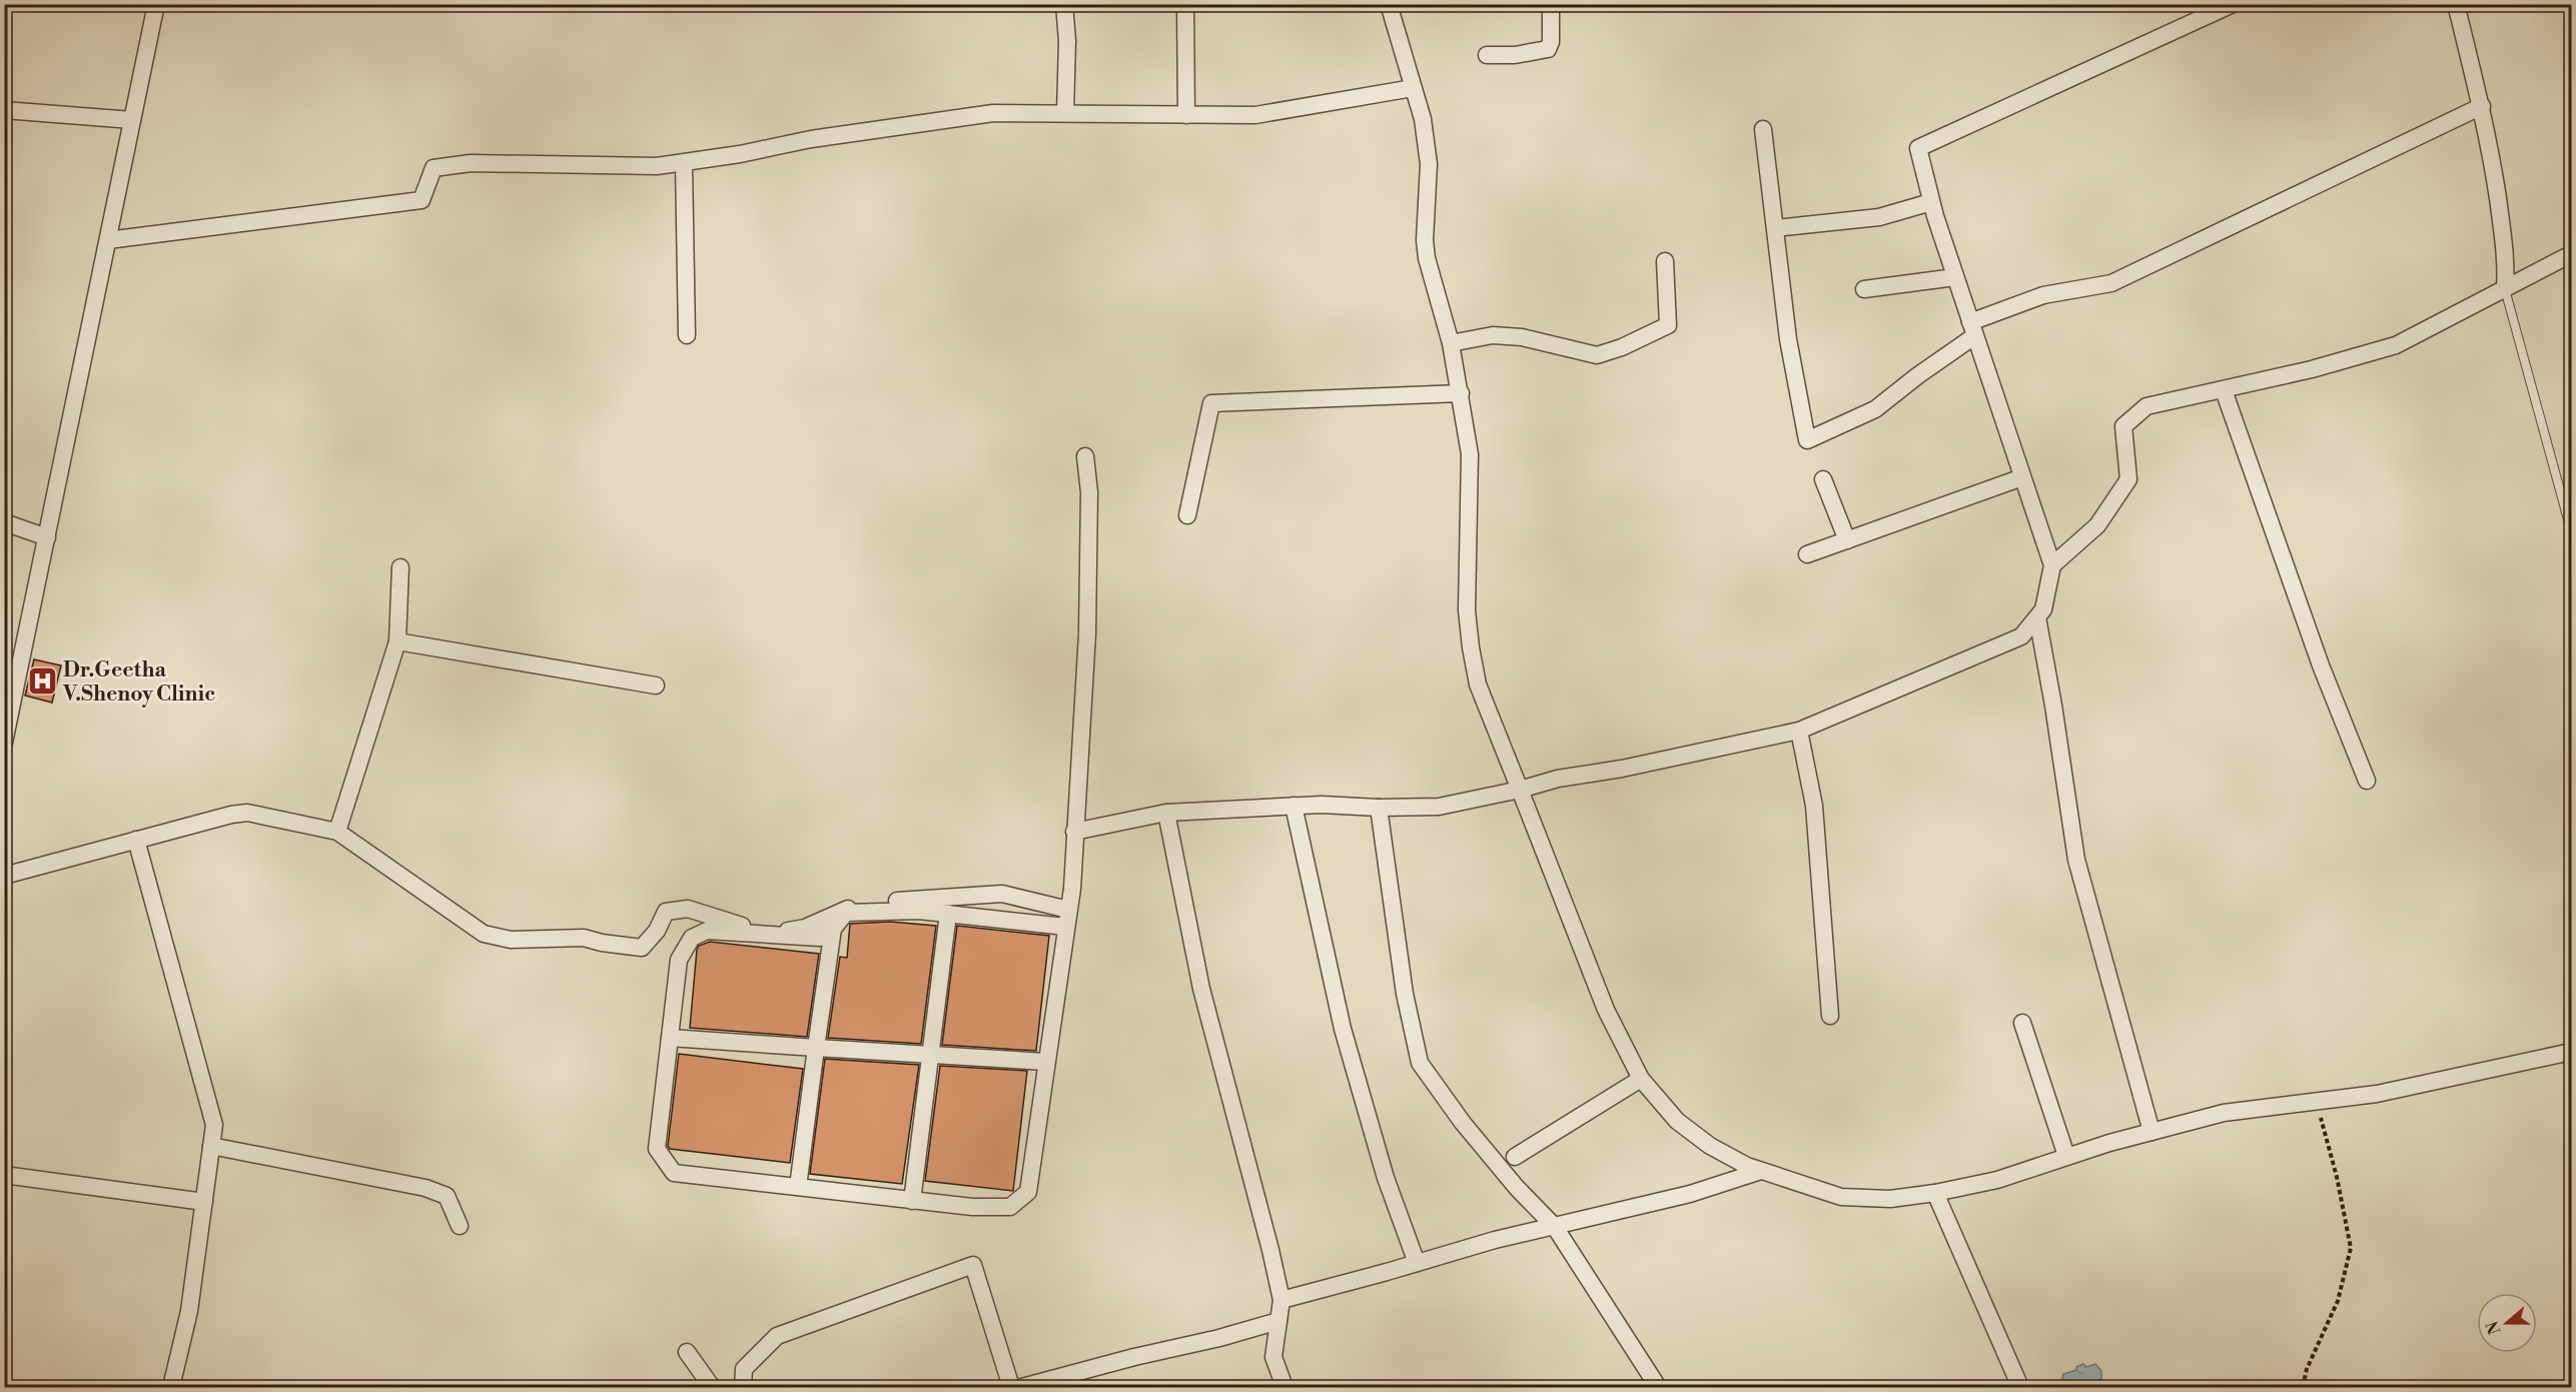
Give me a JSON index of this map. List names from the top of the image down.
{
  "places": {
    "hospital": ["Dr.Geetha V.Shenoy Clinic"]
  },
  "north": "left"
}
